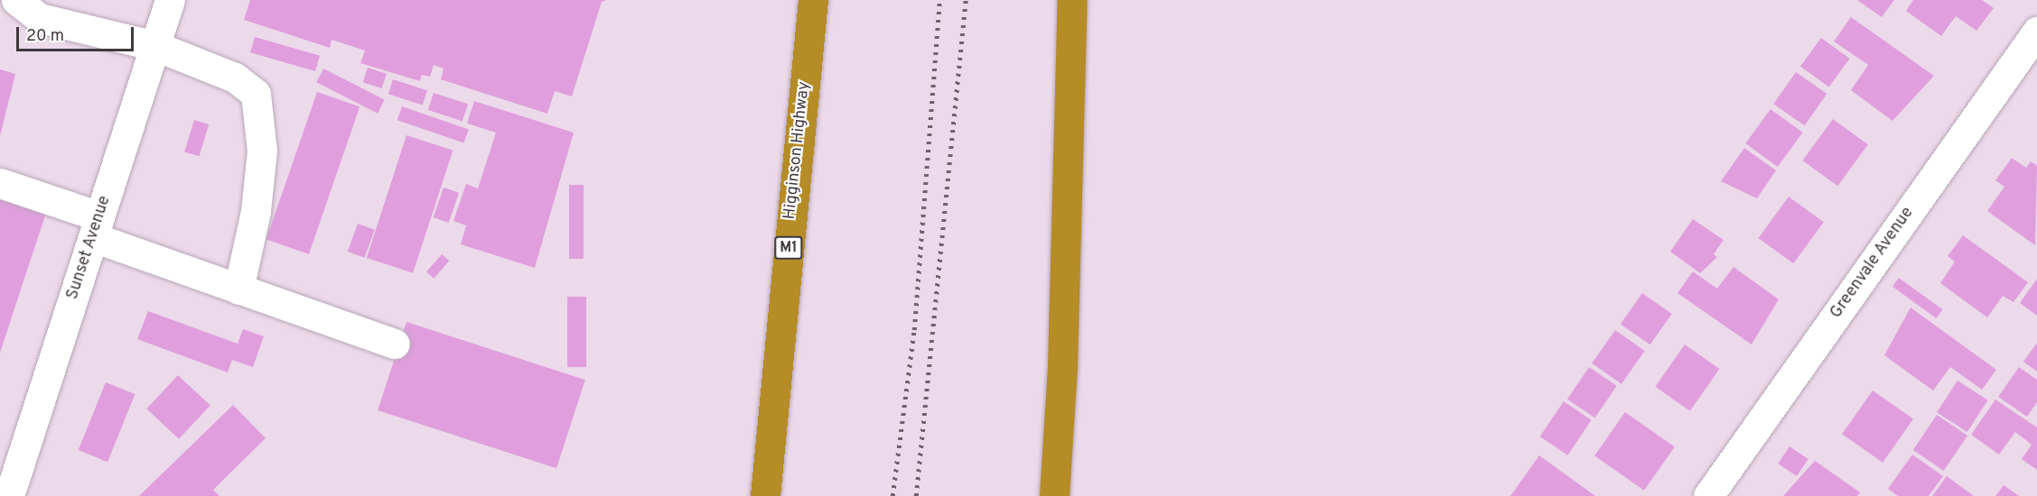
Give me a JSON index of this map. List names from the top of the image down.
{
  "streets": {
    "highway": ["Higginson Highway", "M1"],
    "street": ["Sunset Avenue", "Greenvale Avenue"]
  },
  "scale_bar": "20 m"
}
